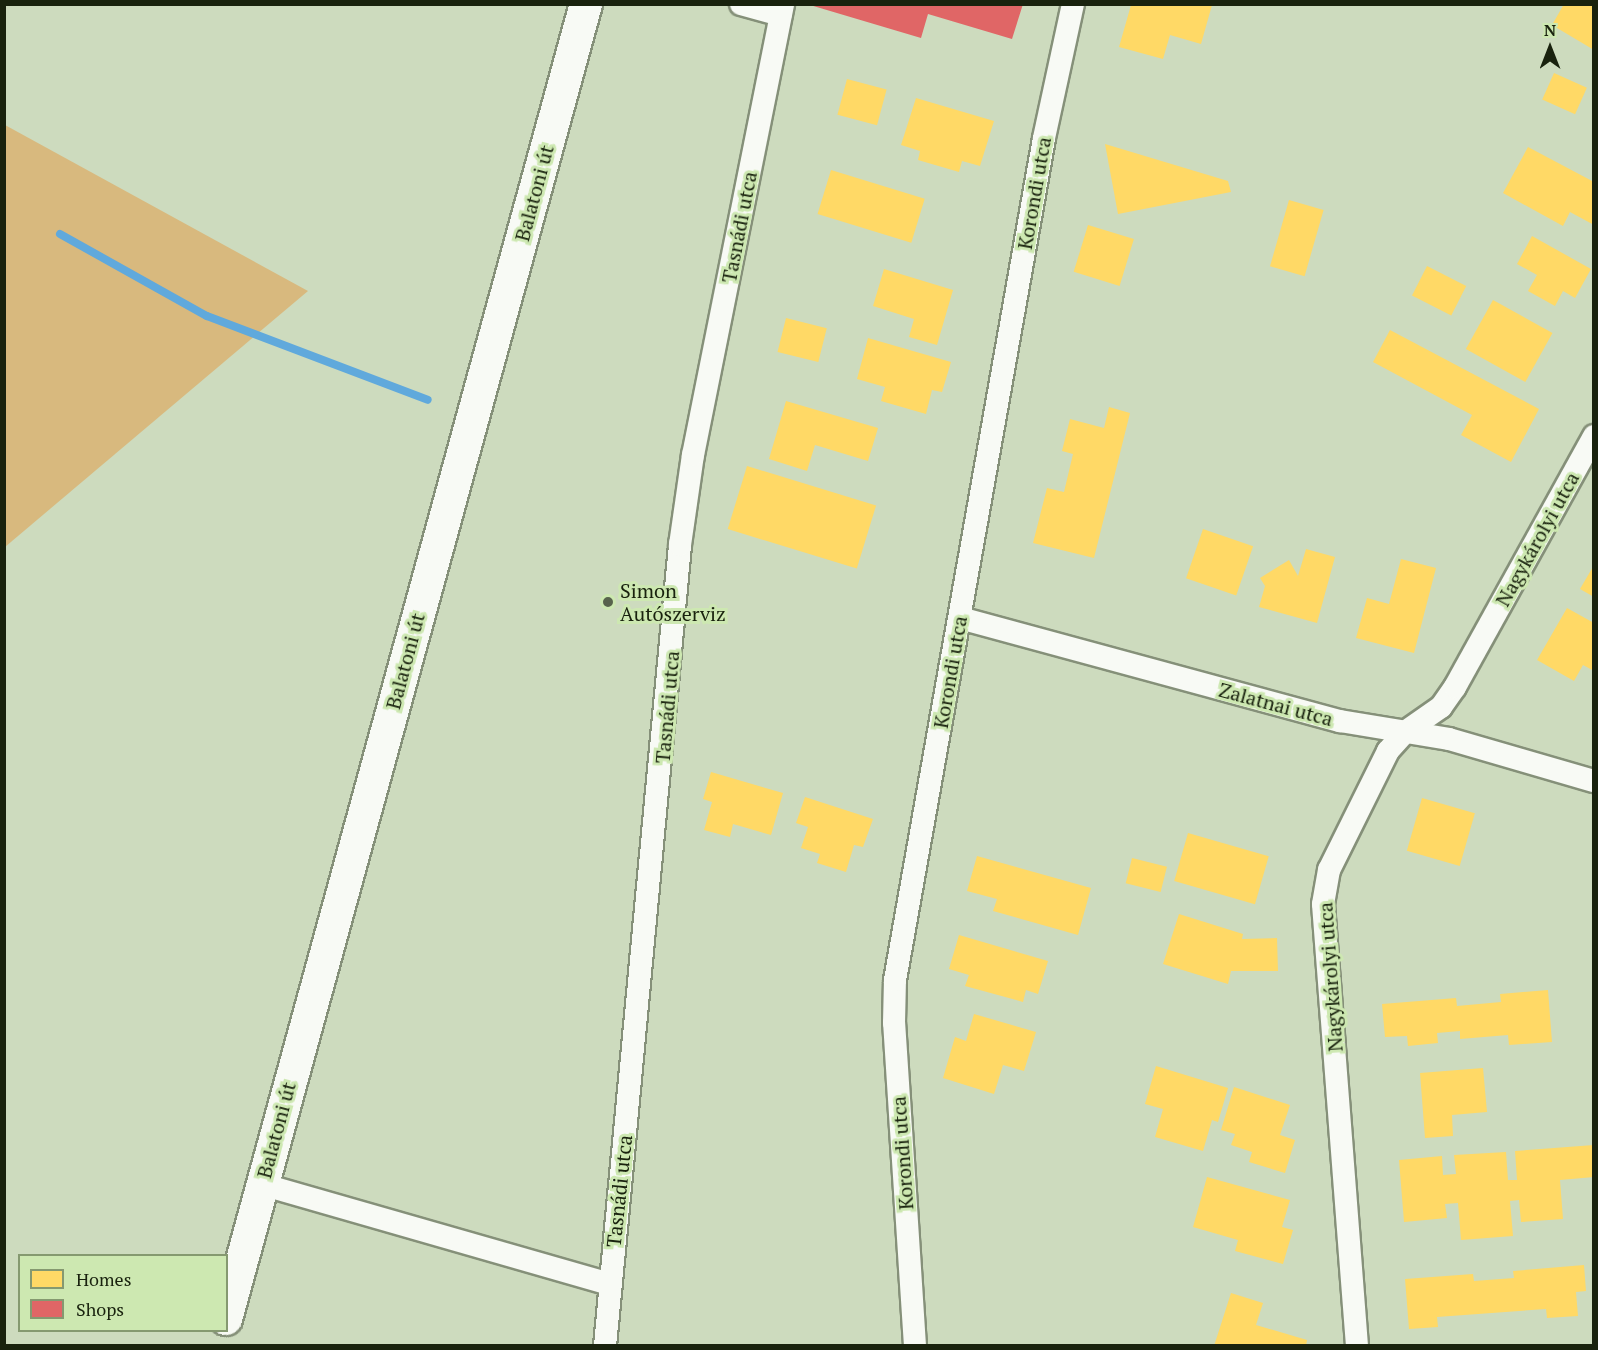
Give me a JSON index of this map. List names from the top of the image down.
{
  "streets": {
    "main road": ["Balatoni út"],
    "street": [
      "Korondi utca",
      "Tasnádi utca",
      "Nagykárolyi utca",
      "Zalatnai utca"
    ]
  },
  "crossings": [
    ["Korondi utca", "Zalatnai utca"],
    ["Nagykárolyi utca", "Zalatnai utca"]
  ],
  "places": ["Simon Autószerviz"],
  "legend": ["Homes", "Shops"],
  "north": "top"
}
